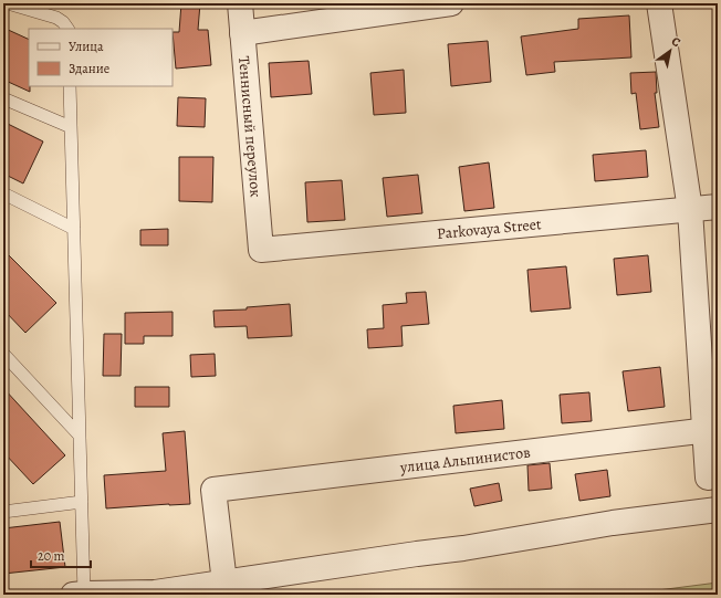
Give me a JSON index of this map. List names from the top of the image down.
{
  "streets": {
    "street": ["Теннисный переулок", "Parkovaya Street", "улица Альпинистов"]
  },
  "crossings": [
    ["Теннисный переулок", "Parkovaya Street"]
  ],
  "legend": ["Улица", "Здание"],
  "scale_bar": "20 m",
  "north": "top right"
}
